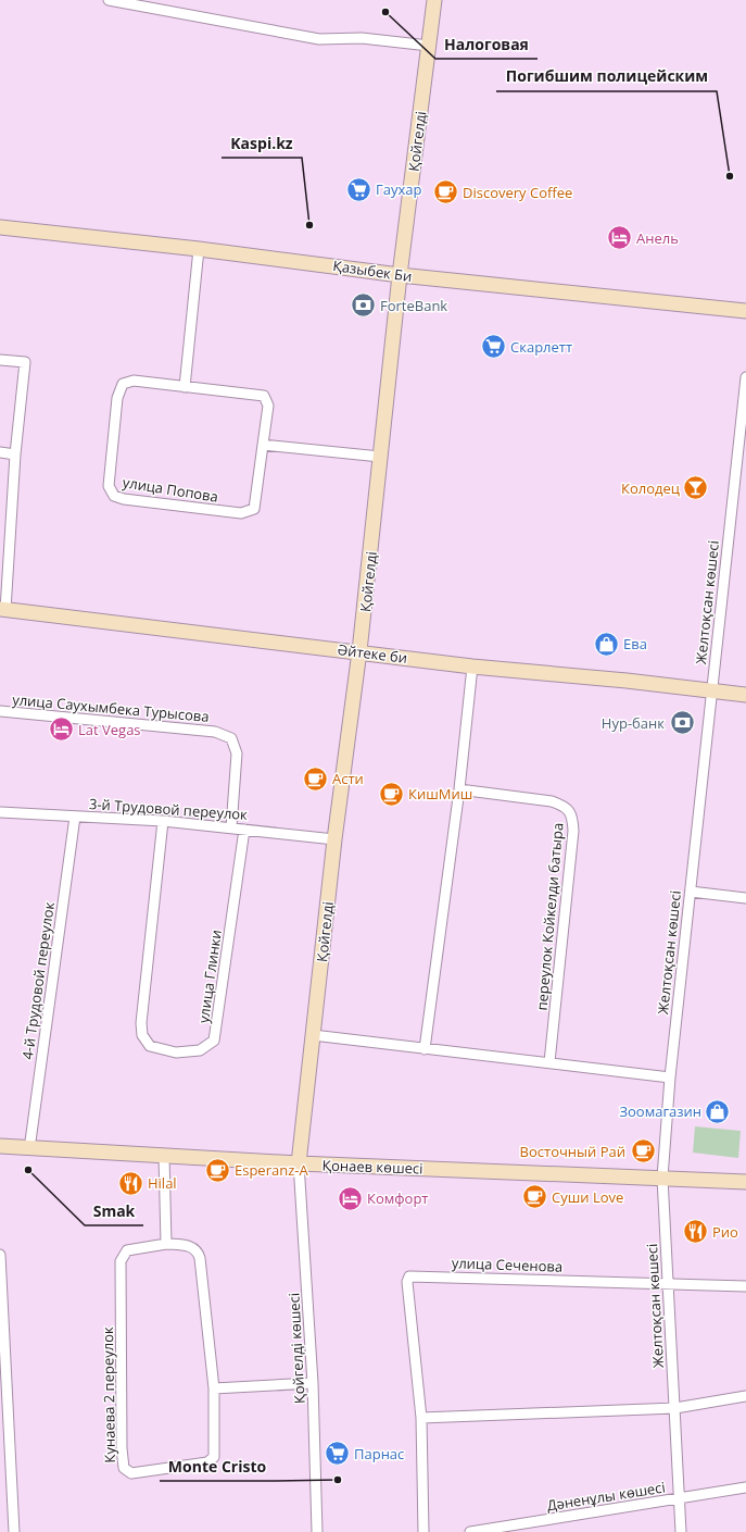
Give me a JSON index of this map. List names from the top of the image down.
{
  "streets": {
    "street": [
      "Қойгелді",
      "Қазыбек Би",
      "улица Попова",
      "Желтоқсан көшесі",
      "Әйтеке би",
      "улица Саухымбека Турысова",
      "3-й Трудовой переулок",
      "переулок Койкелди батыра",
      "улица Глинки",
      "4-й Трудовой переулок",
      "Қонаев көшесі",
      "улица Сеченова",
      "Қойгелді көшесі",
      "Кунаева 2 переулок",
      "Дәненұлы көшесі"
    ]
  },
  "crossings": [
    ["Қойгелді", "Қазыбек Би"],
    ["Қойгелді", "Әйтеке би"],
    ["Қойгелді", "3-й Трудовой переулок"],
    ["Қойгелді", "Қонаев көшесі"],
    ["Қойгелді", "Қойгелді көшесі"],
    ["Желтоқсан көшесі", "Әйтеке би"],
    ["Желтоқсан көшесі", "Қонаев көшесі"],
    ["Желтоқсан көшесі", "улица Сеченова"],
    ["Желтоқсан көшесі", "Дәненұлы көшесі"],
    ["улица Саухымбека Турысова", "3-й Трудовой переулок"],
    ["3-й Трудовой переулок", "улица Глинки"],
    ["3-й Трудовой переулок", "4-й Трудовой переулок"],
    ["4-й Трудовой переулок", "Қонаев көшесі"],
    ["Қонаев көшесі", "Қойгелді көшесі"]
  ],
  "places": {
    "other": [
      "Налоговая",
      "Погибшим полицейским",
      "Kaspi.kz",
      "Smak",
      "Monte Cristo"
    ],
    "supermarket": ["Гаухар", "Скарлетт", "Парнас"],
    "cafe": [
      "Discovery Coffee",
      "Асти",
      "КишМиш",
      "Восточный Рай",
      "Esperanz-A",
      "Суши Love"
    ],
    "hotel": ["Анель", "Lat Vegas", "Комфорт"],
    "bank": ["ForteBank", "Нур-банк"],
    "bar": ["Колодец"],
    "shop": ["Ева", "Зоомагазин"],
    "restaurant": ["Hilal", "Рио"]
  }
}
